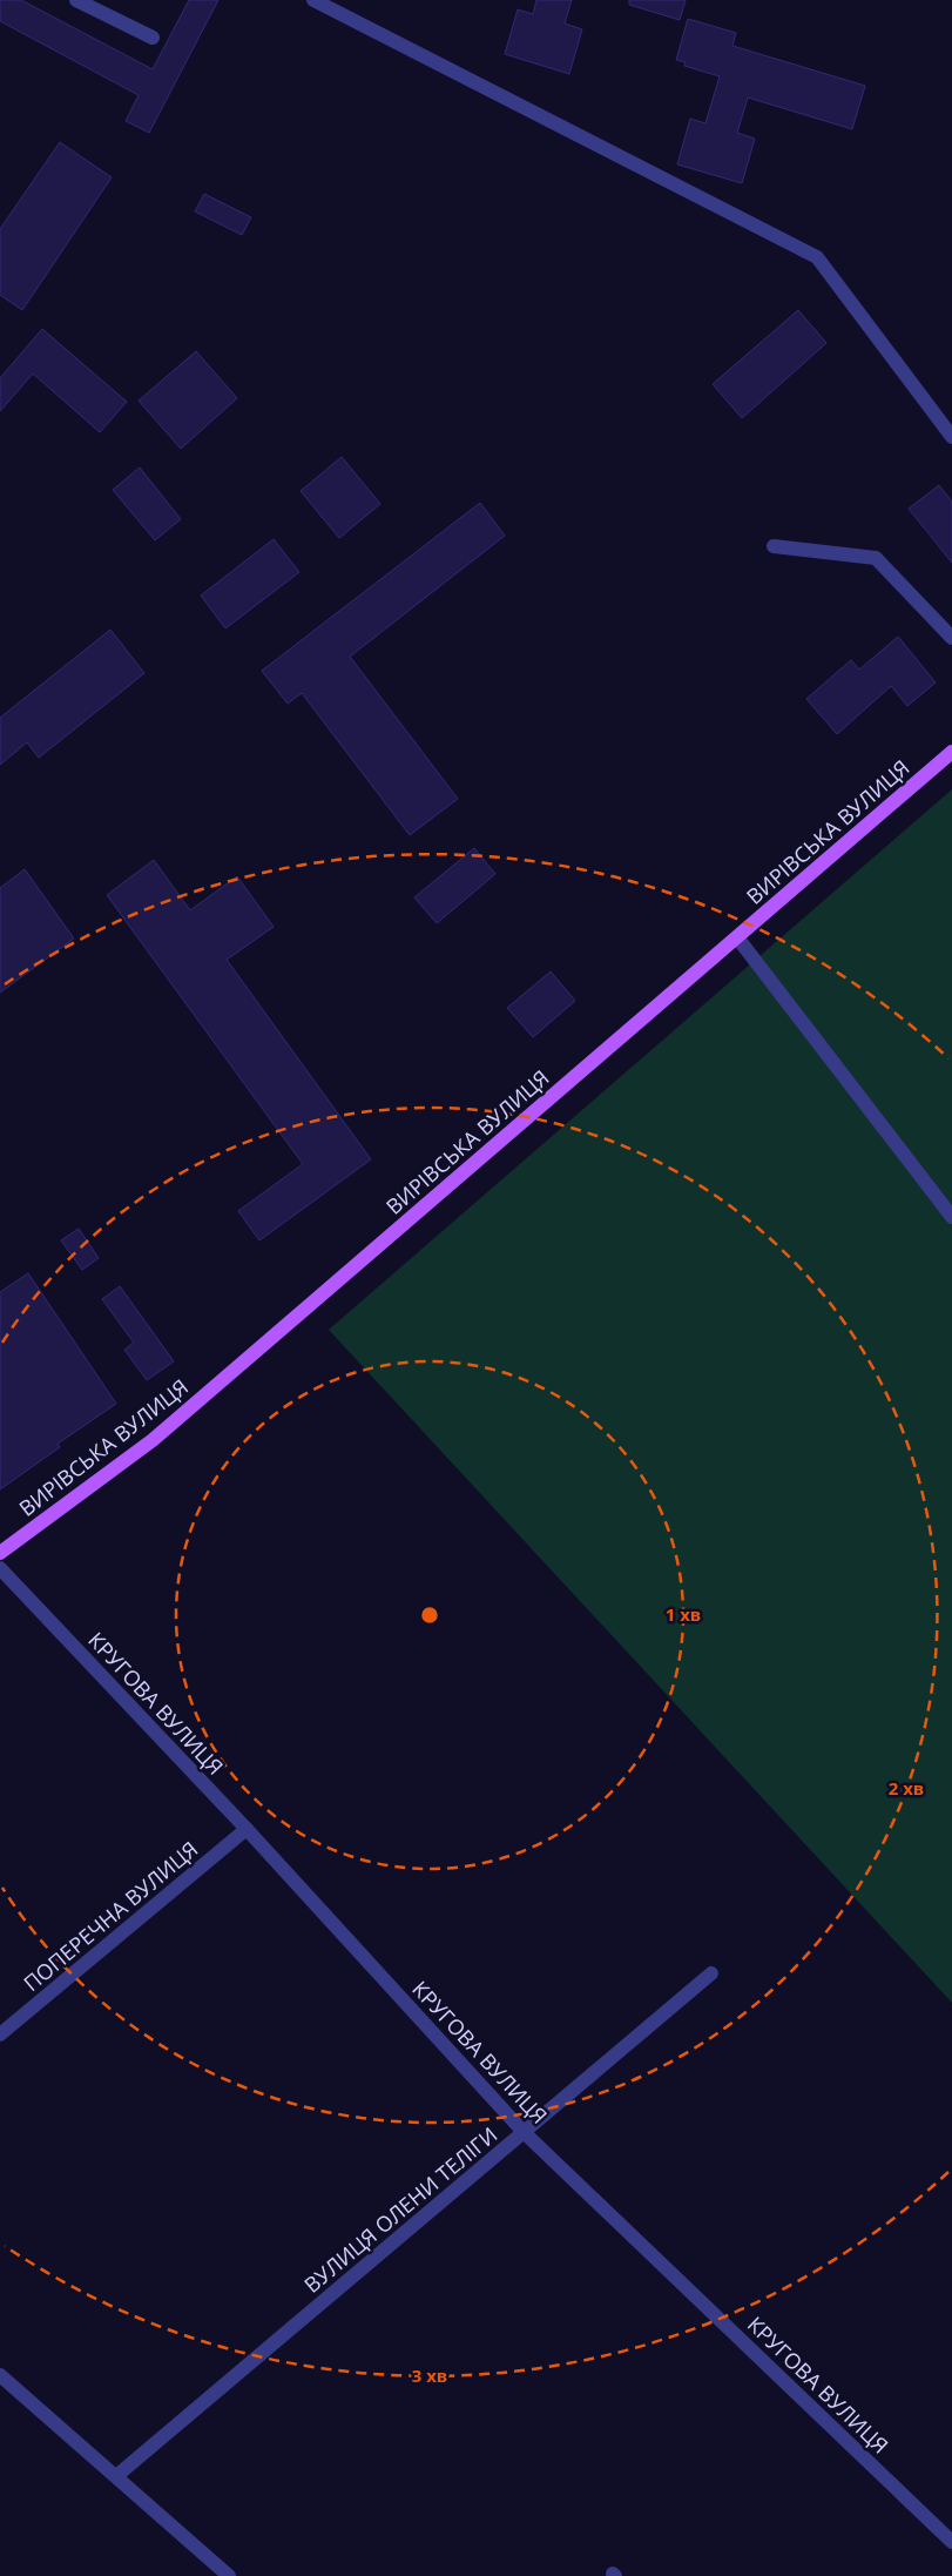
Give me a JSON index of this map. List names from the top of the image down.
{
  "streets": {
    "main road": ["ВИРІВСЬКА ВУЛИЦЯ"],
    "street": ["КРУГОВА ВУЛИЦЯ", "ПОПЕРЕЧНА ВУЛИЦЯ", "ВУЛИЦЯ ОЛЕНИ ТЕЛІГИ"]
  },
  "crossings": [
    ["КРУГОВА ВУЛИЦЯ", "ПОПЕРЕЧНА ВУЛИЦЯ"],
    ["КРУГОВА ВУЛИЦЯ", "ВУЛИЦЯ ОЛЕНИ ТЕЛІГИ"]
  ],
  "rings": ["1 хв", "2 хв", "3 хв"]
}
